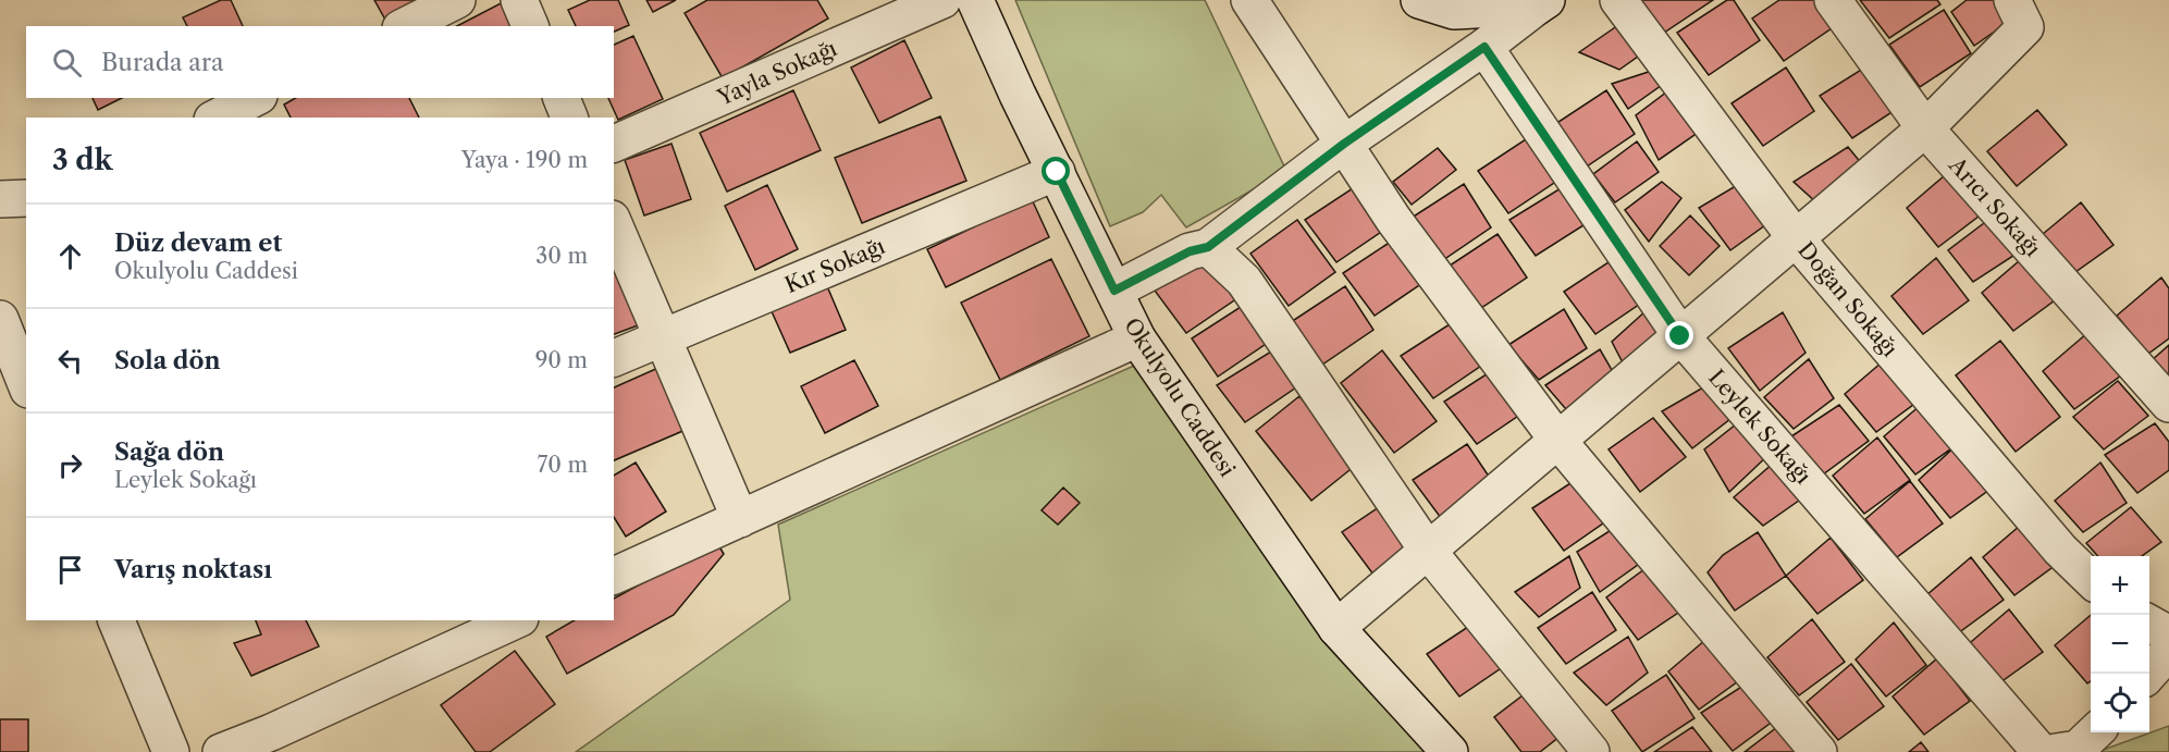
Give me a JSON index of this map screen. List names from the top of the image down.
{
  "streets": {
    "street": [
      "Yayla Sokağı",
      "Arıcı Sokağı",
      "Kır Sokağı",
      "Doğan Sokağı",
      "Okulyolu Caddesi",
      "Leylek Sokağı"
    ]
  },
  "crossings": [
    ["Kır Sokağı", "Okulyolu Caddesi"]
  ],
  "page": {
    "search": "Burada ara",
    "heading": ["3 dk", "Yaya · 190 m"],
    "list": [
      ["Düz devam et", "Okulyolu Caddesi", "30 m"],
      ["Sola dön", "90 m"],
      ["Sağa dön", "Leylek Sokağı", "70 m"],
      "Varış noktası"
    ],
    "map_buttons": ["+", "−"]
  }
}
